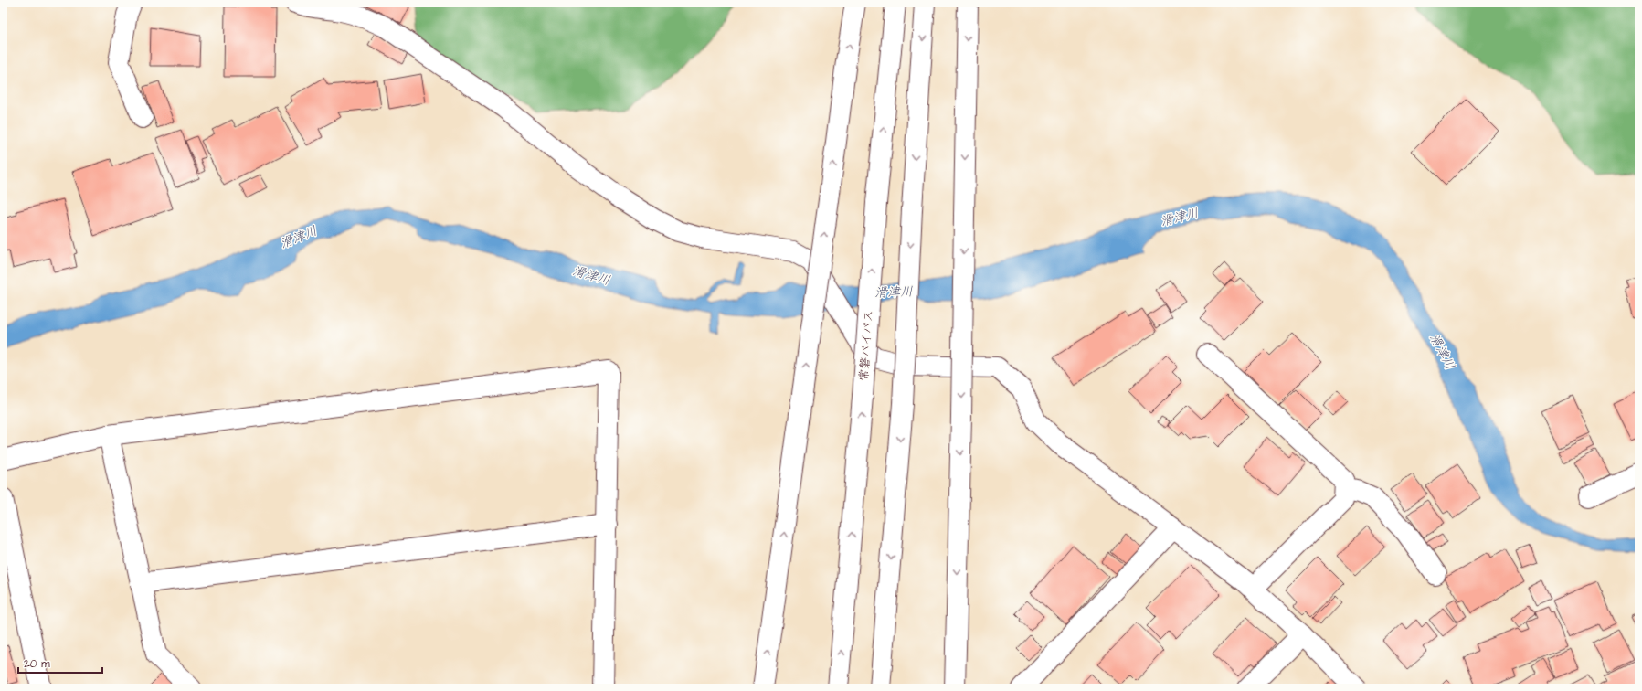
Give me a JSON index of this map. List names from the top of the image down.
{
  "streets": {
    "main road": ["常磐バイパス"]
  },
  "water": ["滑津川"],
  "scale_bar": "20 m"
}
